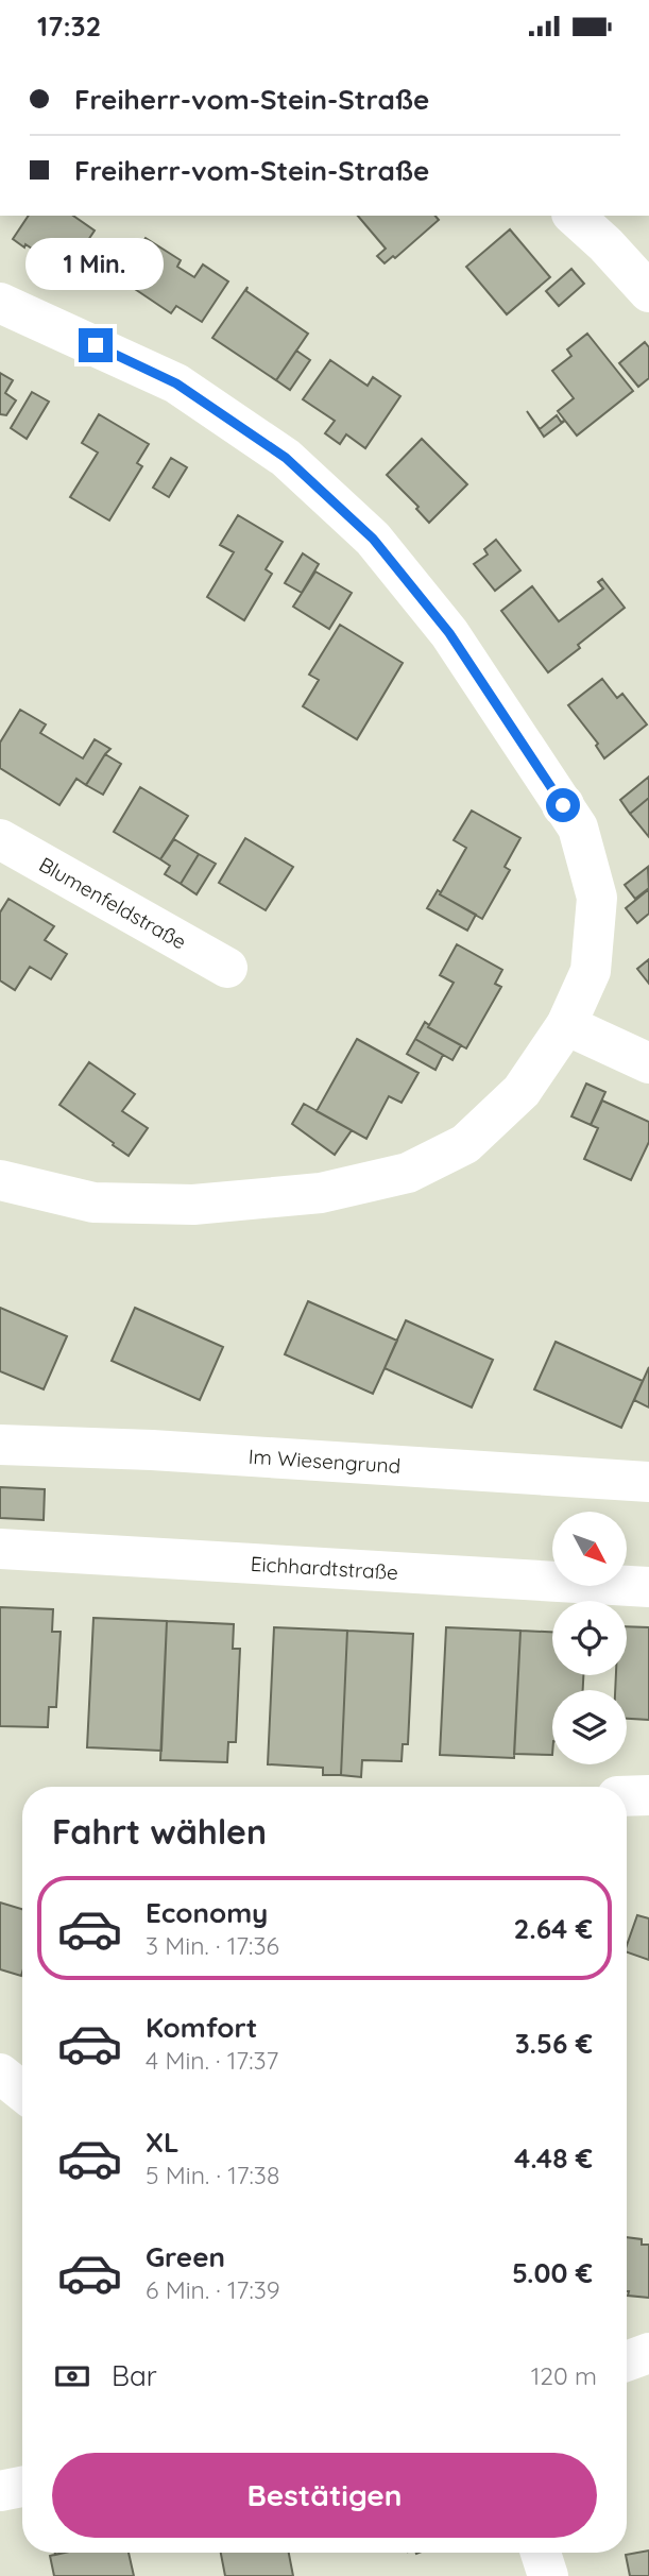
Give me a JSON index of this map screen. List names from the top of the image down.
{
  "streets": {
    "street": ["Blumenfeldstraße", "Im Wiesengrund", "Eichhardtstraße"]
  },
  "north": "bottom right",
  "page": {
    "status": "17:32",
    "banner": ["Freiherr-vom-Stein-Straße", "Freiherr-vom-Stein-Straße"],
    "bubble": "1 Min.",
    "heading": "Fahrt wählen",
    "list": [
      {
        "name": "Economy",
        "note": "3 Min. · 17:36",
        "value": "2.64 €"
      },
      {
        "name": "Komfort",
        "note": "4 Min. · 17:37",
        "value": "3.56 €"
      },
      {
        "name": "XL",
        "note": "5 Min. · 17:38",
        "value": "4.48 €"
      },
      {
        "name": "Green",
        "note": "6 Min. · 17:39",
        "value": "5.00 €"
      }
    ],
    "pay": ["Bar", "120 m"],
    "buttons": "Bestätigen"
  }
}
